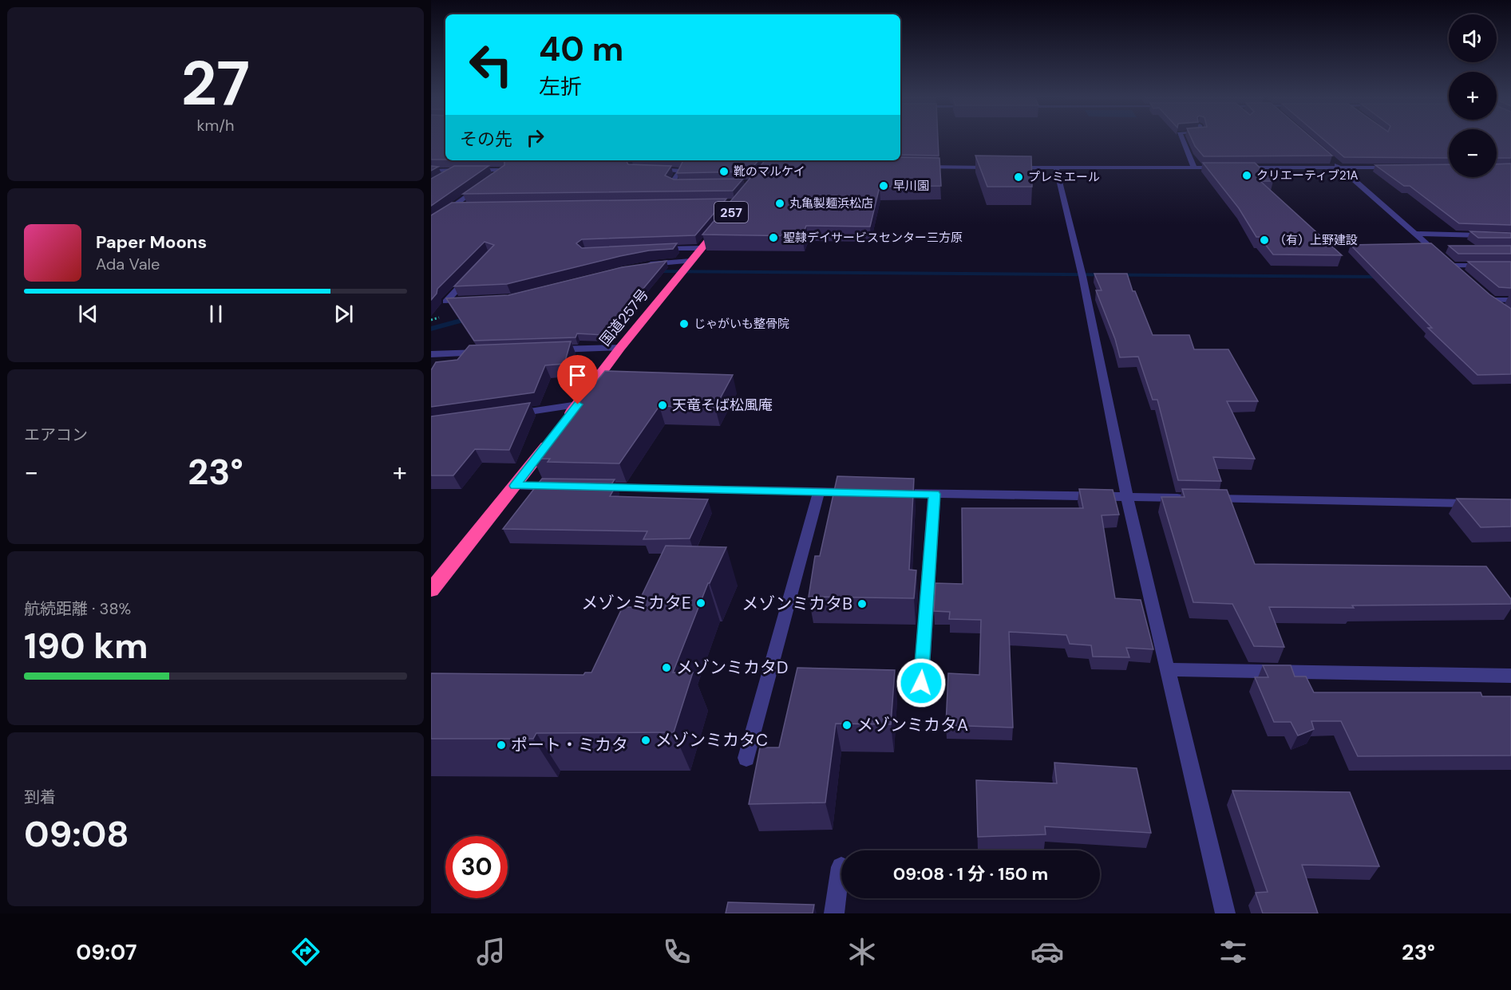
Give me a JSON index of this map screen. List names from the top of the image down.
{
  "streets": {
    "highway": ["257", "国道257号"]
  },
  "places": [
    "靴のマルケイ",
    "クリエーティブ21A",
    "プレミエール",
    "早川園",
    "丸亀製麺浜松店",
    "聖隷デイサービスセンター三方原",
    "（有）上野建設",
    "じゃがいも整骨院",
    "天竜そば松風庵",
    "メゾンミカタE",
    "メゾンミカタB",
    "メゾンミカタD",
    "メゾンミカタA",
    "メゾンミカタC",
    "ポート・ミカタ"
  ],
  "page": {
    "tile": [
      ["27", "km/h"],
      "エアコン",
      ["航続距離 · 38%", "190 km"],
      ["到着", "09:08"]
    ],
    "map_buttons": ["+", "−"],
    "turn": ["40 m", "左折"],
    "then": "その先",
    "song": ["Paper Moons", "Ada Vale"],
    "heat": ["−", "23°", "+"],
    "limit": "30",
    "trip": "09:08 · 1 分 · 150 m",
    "tabs": ["09:07", "23°"]
  }
}
